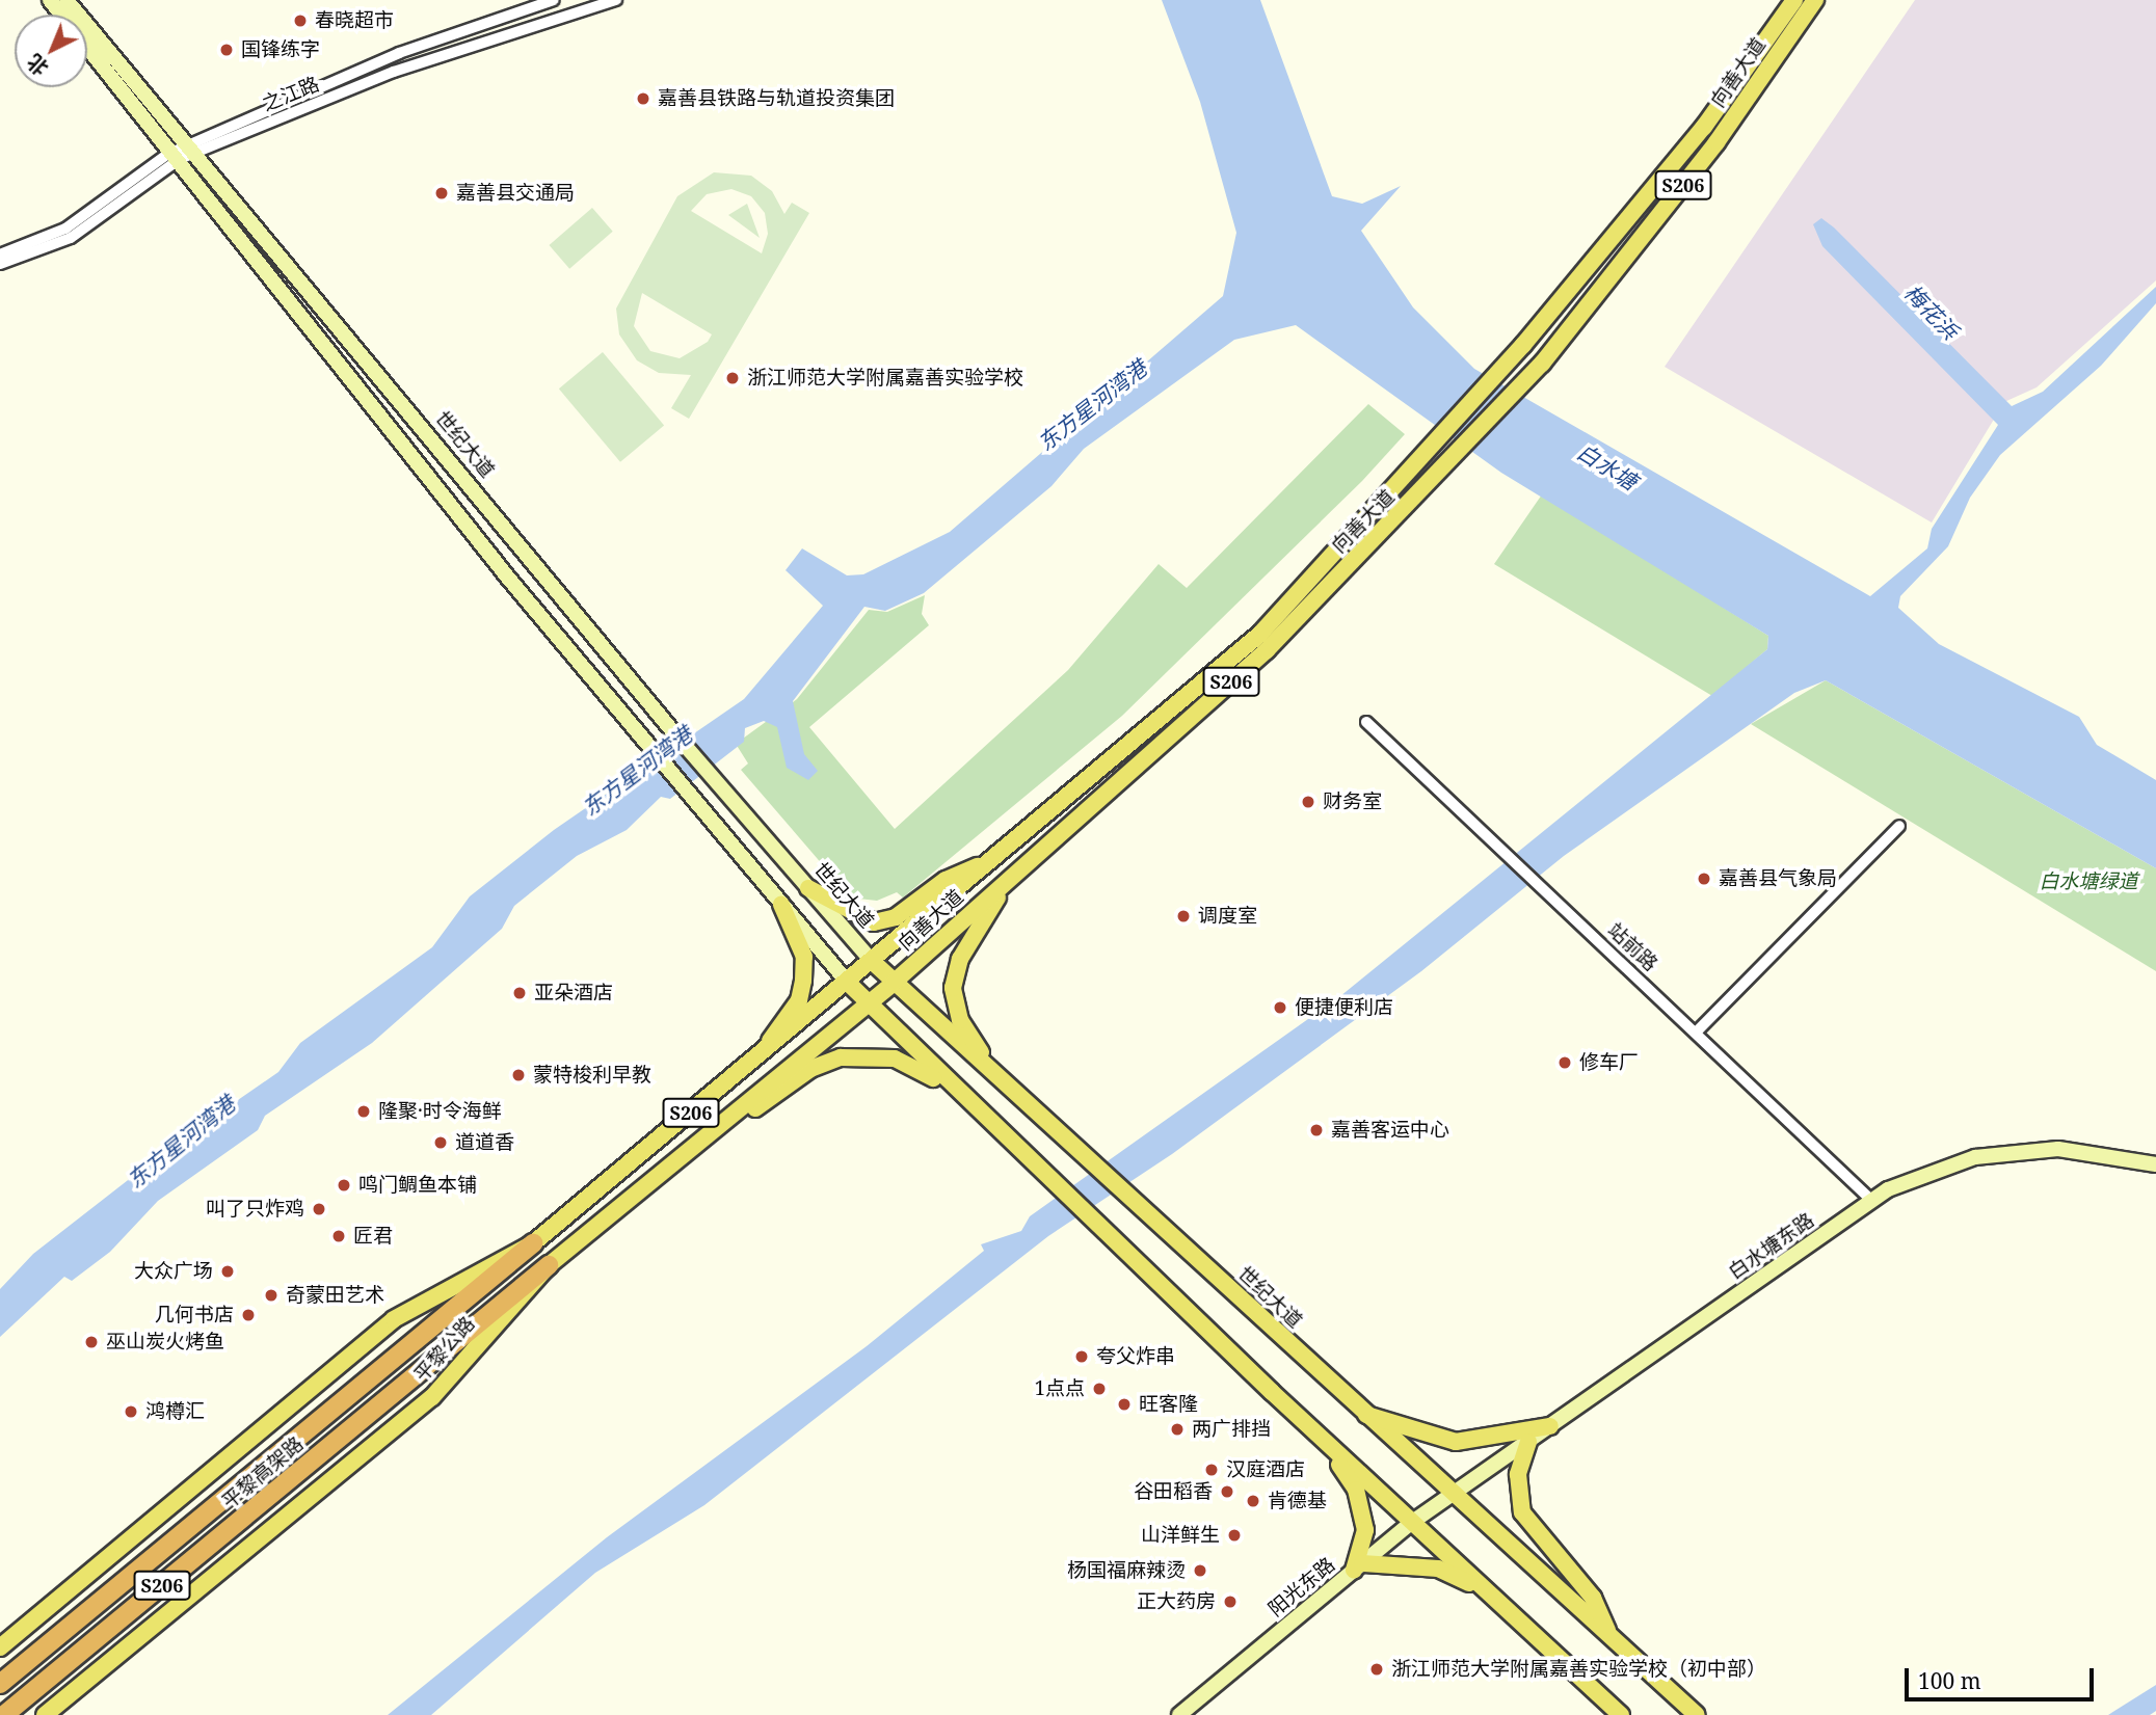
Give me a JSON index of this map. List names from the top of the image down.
{
  "streets": {
    "highway": ["S206", "平黎高架路"],
    "main road": [
      "向善大道",
      "世纪大道",
      "白水塘东路",
      "平黎公路",
      "阳光东路"
    ],
    "street": ["之江路", "站前路"]
  },
  "crossings": [
    ["向善大道", "世纪大道"],
    ["向善大道", "平黎公路"],
    ["之江路", "世纪大道"],
    ["世纪大道", "白水塘东路"],
    ["世纪大道", "平黎公路"],
    ["世纪大道", "阳光东路"],
    ["站前路", "白水塘东路"],
    ["白水塘东路", "阳光东路"],
    ["平黎公路", "平黎高架路"]
  ],
  "water": ["梅花浜", "东方星河湾港", "白水塘"],
  "parks": ["白水塘绿道"],
  "places": [
    "春晓超市",
    "国锋练字",
    "嘉善县铁路与轨道投资集团",
    "嘉善县交通局",
    "浙江师范大学附属嘉善实验学校",
    "财务室",
    "嘉善县气象局",
    "调度室",
    "亚朵酒店",
    "便捷便利店",
    "修车厂",
    "蒙特梭利早教",
    "隆聚·时令海鲜",
    "嘉善客运中心",
    "道道香",
    "鸣门鲷鱼本铺",
    "叫了只炸鸡",
    "匠君",
    "大众广场",
    "奇蒙田艺术",
    "几何书店",
    "巫山炭火烤鱼",
    "夸父炸串",
    "1点点",
    "旺客隆",
    "鸿樽汇",
    "两广排挡",
    "汉庭酒店",
    "谷田稻香",
    "肯德基",
    "山洋鲜生",
    "杨国福麻辣烫",
    "正大药房",
    "浙江师范大学附属嘉善实验学校（初中部）"
  ],
  "scale_bar": "100 m",
  "north": "bottom left"
}
